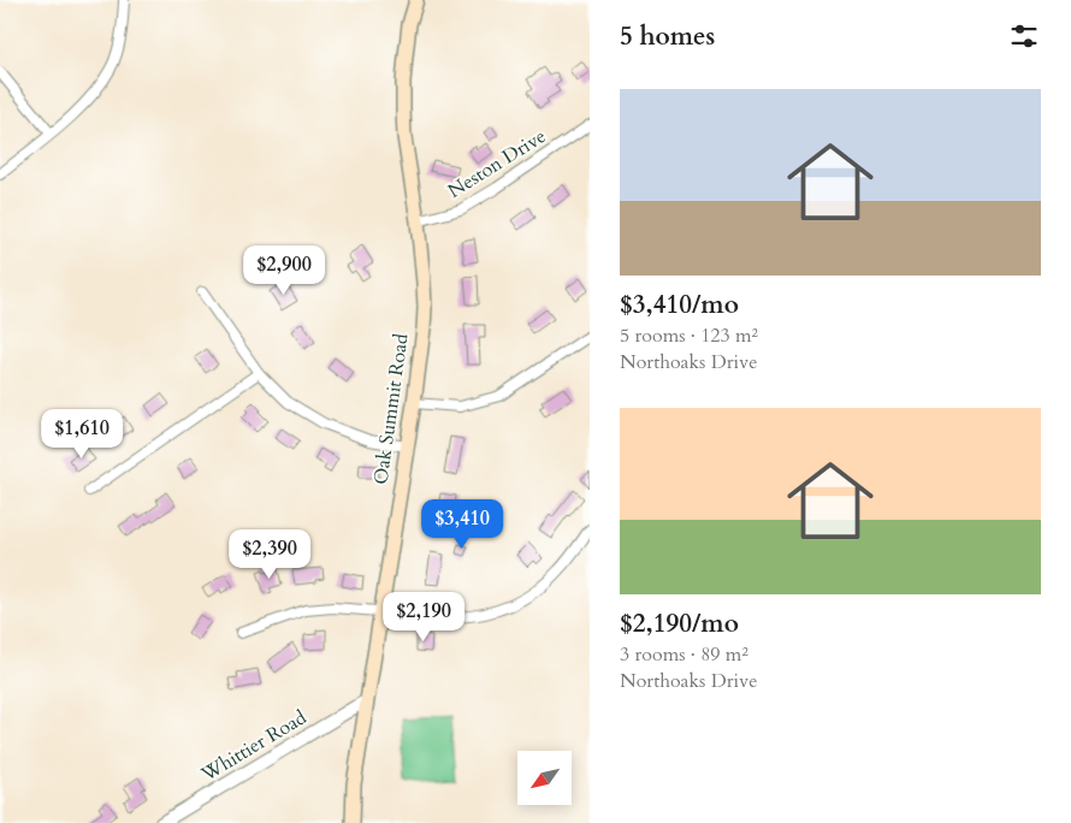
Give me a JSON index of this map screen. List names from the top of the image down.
{
  "streets": {
    "main road": ["Oak Summit Road"],
    "street": ["Neston Drive", "Whittier Road"]
  },
  "crossings": [
    ["Neston Drive", "Oak Summit Road"],
    ["Oak Summit Road", "Whittier Road"]
  ],
  "north": "bottom left",
  "page": {
    "heading": "5 homes",
    "list": [
      {
        "name": "$3,410/mo",
        "note": "5 rooms · 123 m² · Northoaks Drive"
      },
      {
        "name": "$2,190/mo",
        "note": "3 rooms · 89 m² · Northoaks Drive"
      }
    ],
    "price": [
      "$2,900",
      "$1,610",
      "$3,410",
      "$2,390",
      "$2,190"
    ]
  }
}
